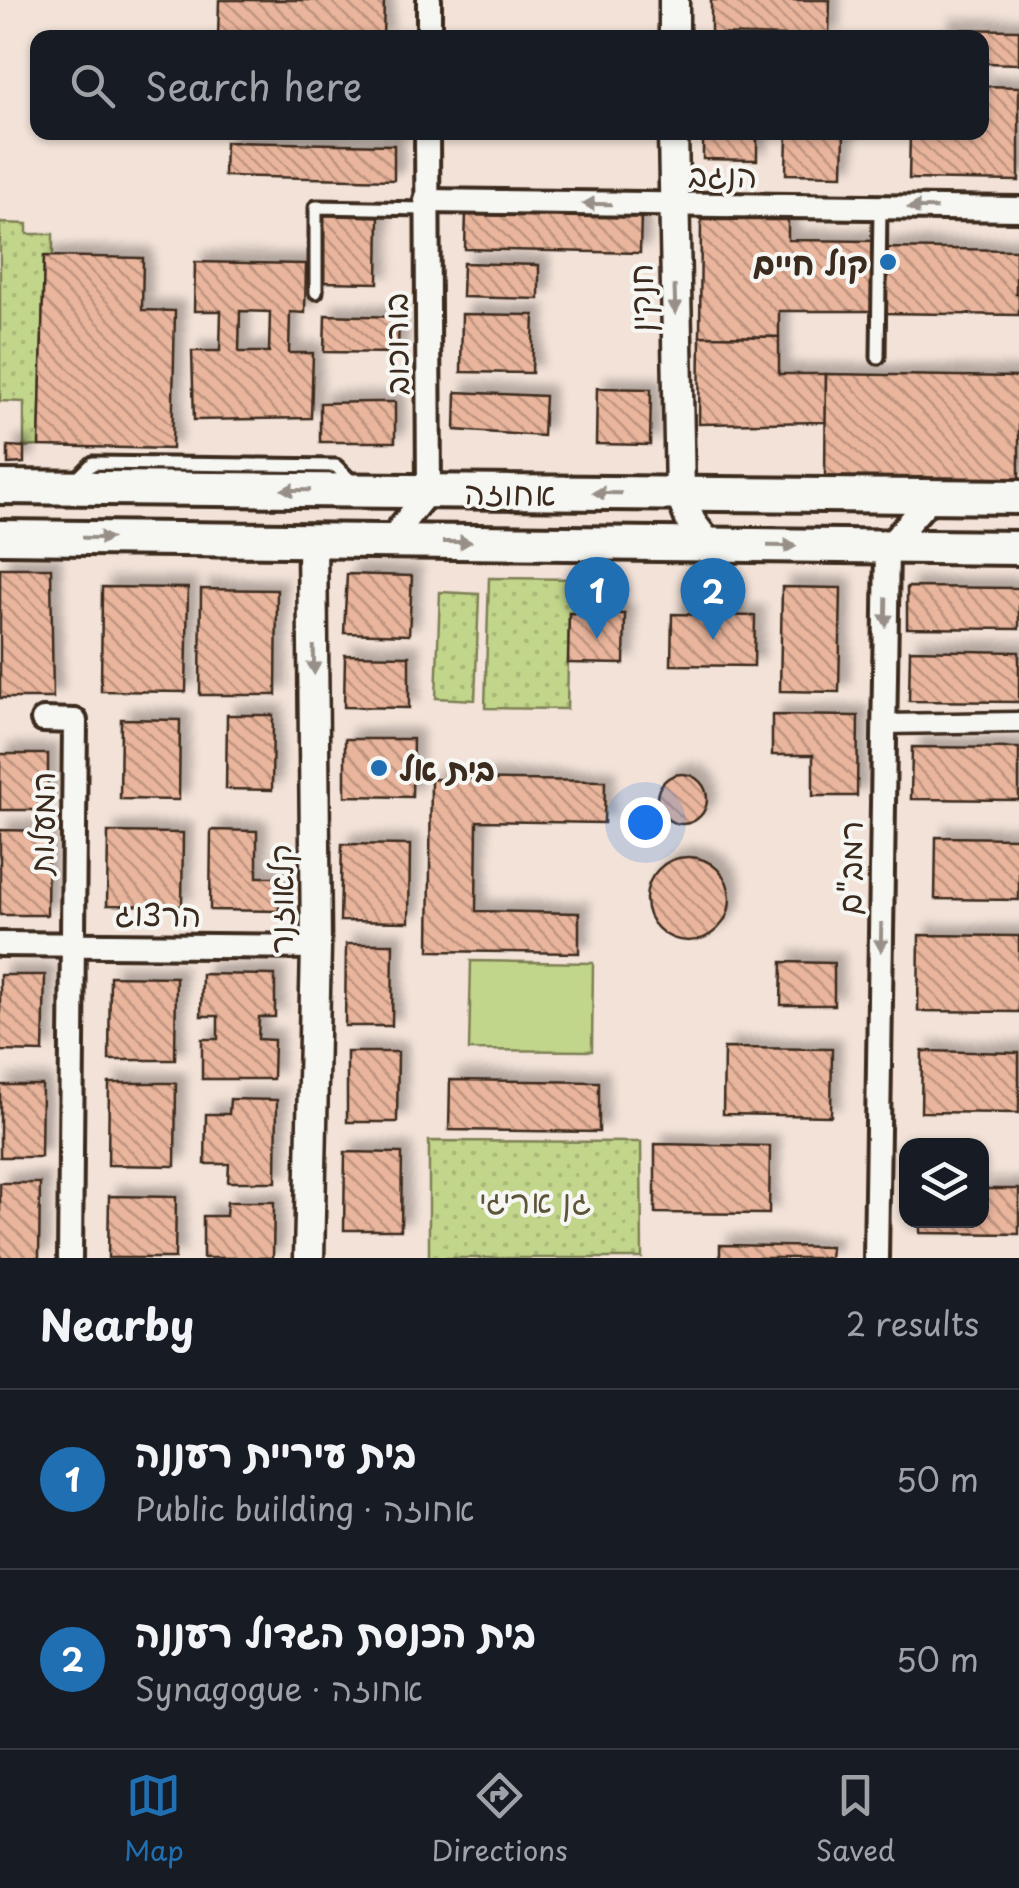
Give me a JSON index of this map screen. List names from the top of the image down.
{
  "streets": {
    "main road": ["אחוזה"],
    "street": [
      "הנגב",
      "חנקין",
      "בורוכוב",
      "המעלות",
      "רמב\"ם",
      "קלאוזנר",
      "הרצוג"
    ]
  },
  "crossings": [
    ["הנגב", "חנקין"],
    ["הנגב", "בורוכוב"],
    ["חנקין", "אחוזה"],
    ["בורוכוב", "אחוזה"],
    ["אחוזה", "רמב\"ם"],
    ["אחוזה", "קלאוזנר"],
    ["המעלות", "הרצוג"],
    ["קלאוזנר", "הרצוג"]
  ],
  "one_way": [
    "הנגב",
    "חנקין",
    "רמב\"ם",
    "קלאוזנר"
  ],
  "parks": ["גן אריגי"],
  "places": ["קול חיים", "בית אל"],
  "page": {
    "search": "Search here",
    "pins": ["1", "2"],
    "heading": ["Nearby", "2 results"],
    "list": [
      {
        "mark": "1",
        "name": "בית עיריית רעננה",
        "note": "Public building · אחוזה",
        "value": "50 m"
      },
      {
        "mark": "2",
        "name": "בית הכנסת הגדול רעננה",
        "note": "Synagogue · אחוזה",
        "value": "50 m"
      }
    ],
    "nav": ["Map", "Directions", "Saved"]
  }
}
